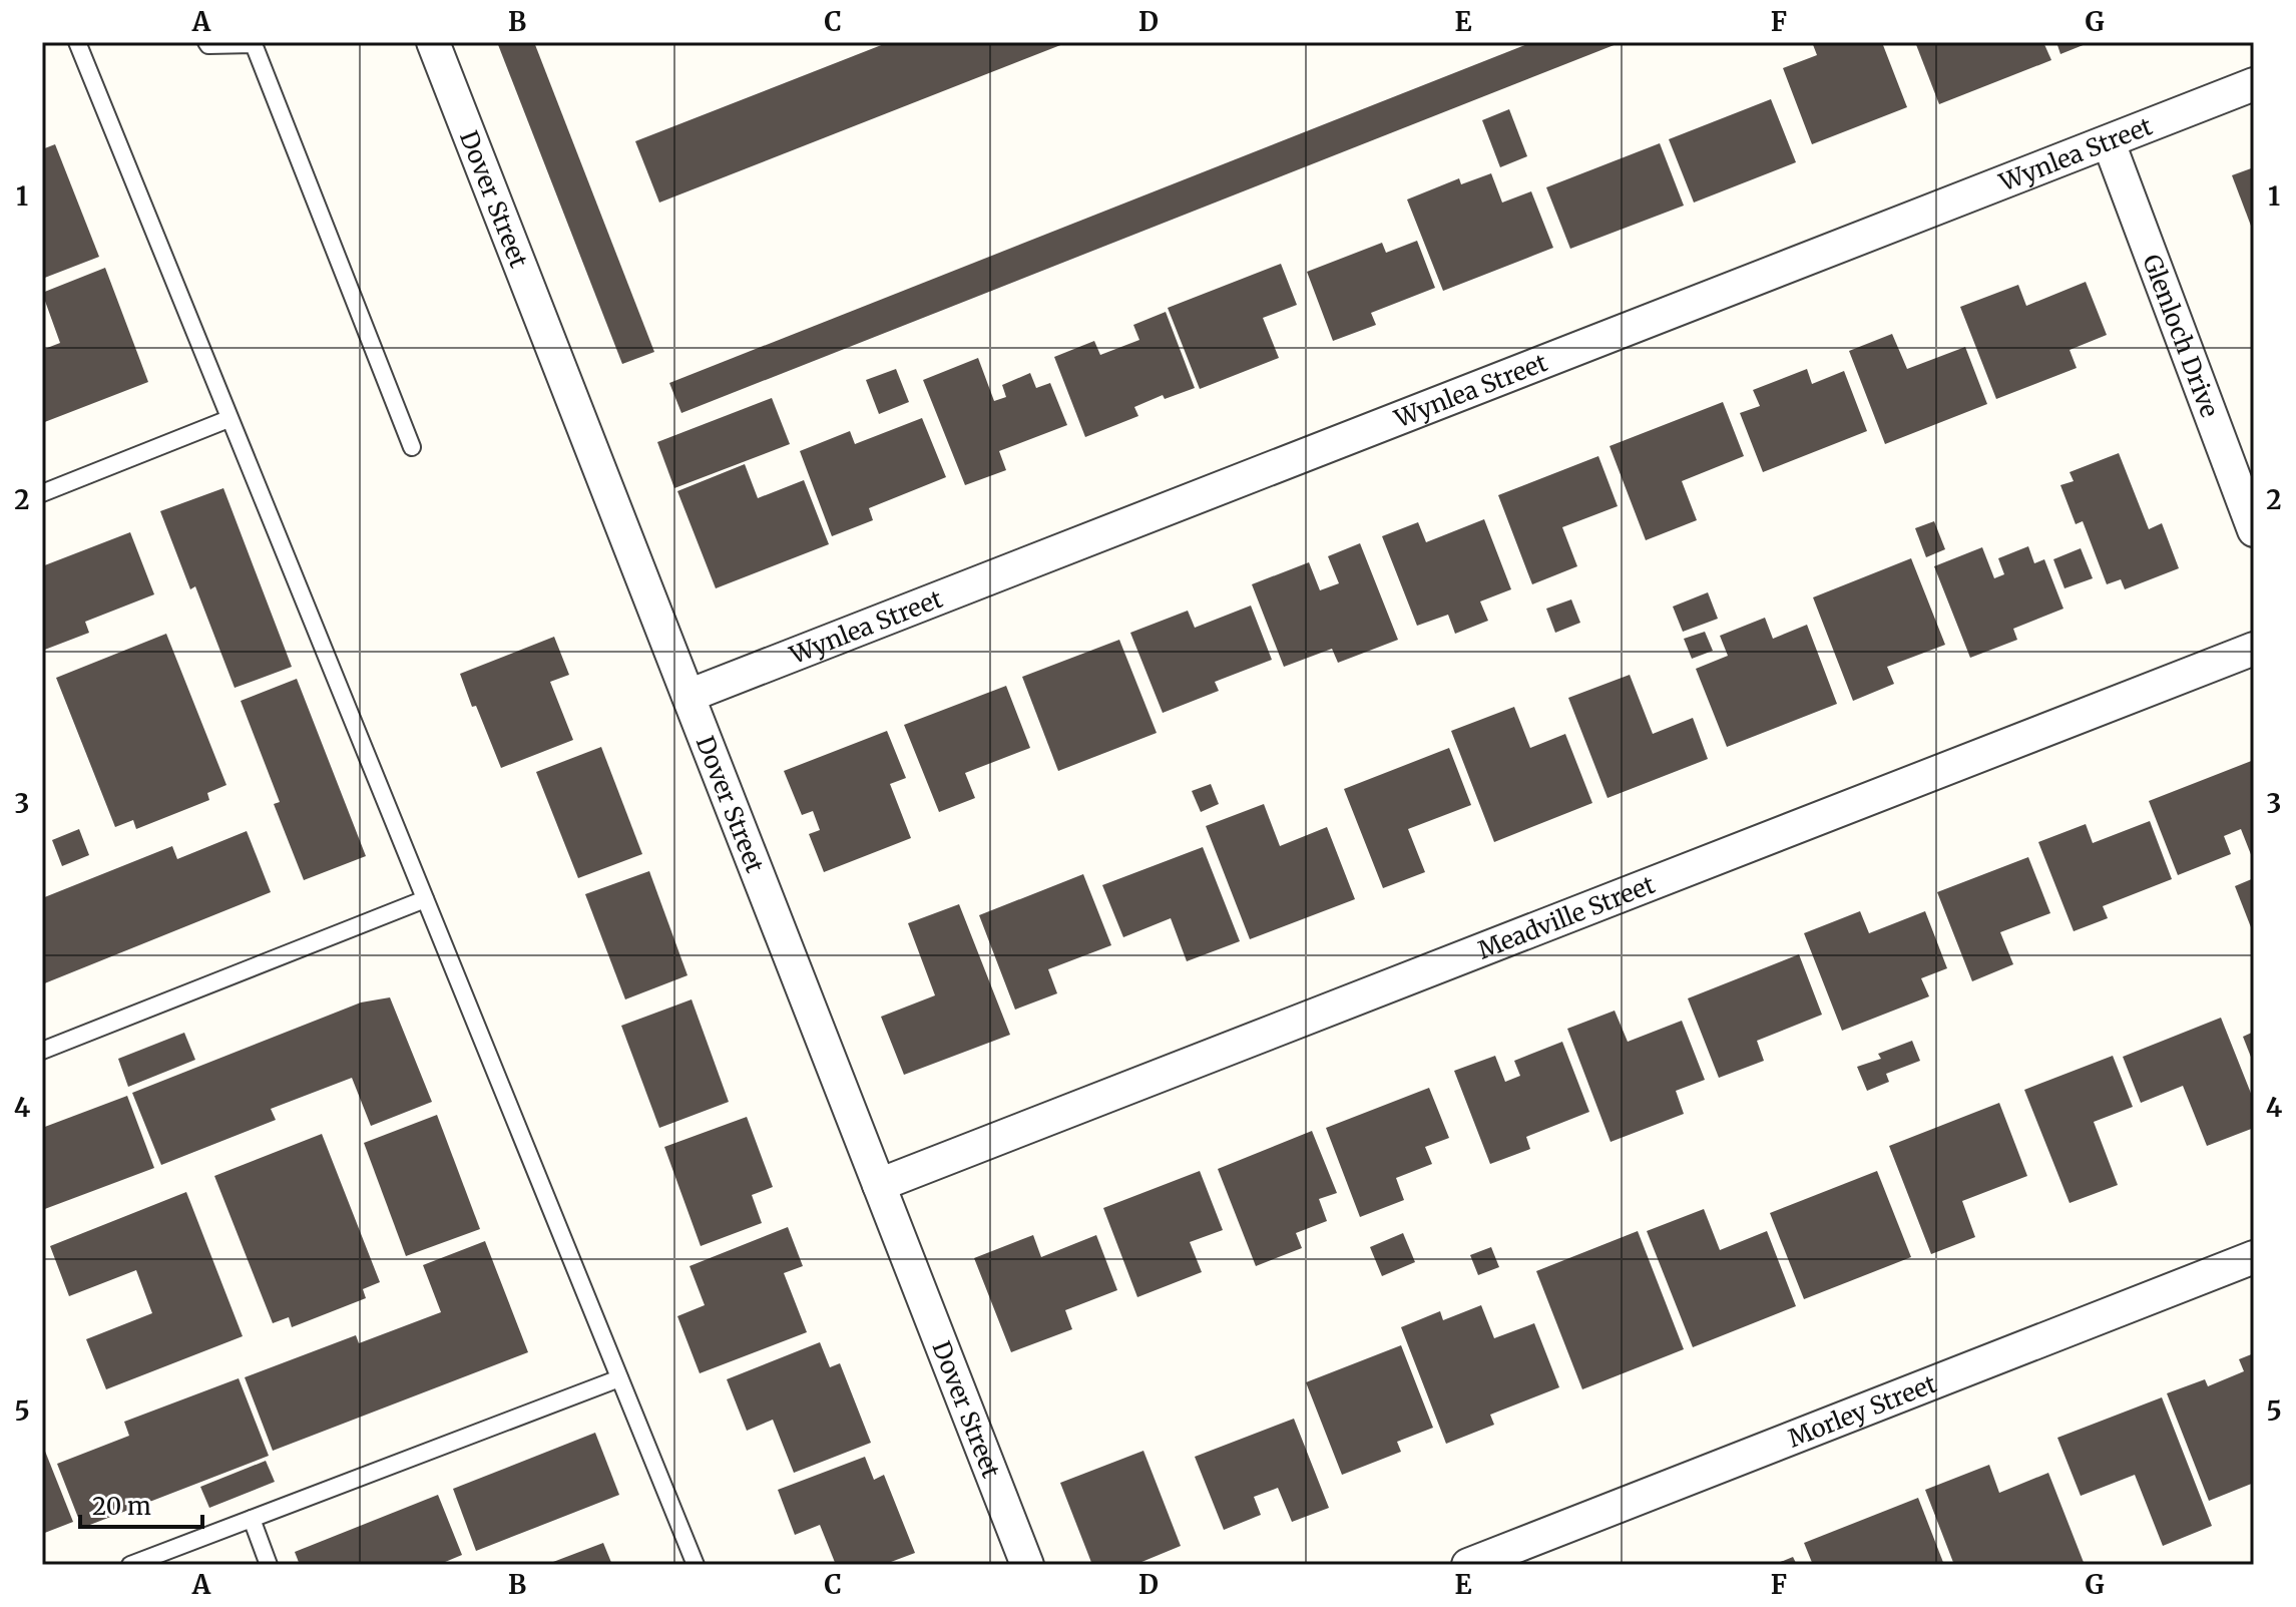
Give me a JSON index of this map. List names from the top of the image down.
{
  "streets": {
    "street": [
      "Wynlea Street",
      "Dover Street",
      "Glenloch Drive",
      "Meadville Street",
      "Morley Street"
    ]
  },
  "crossings": [
    ["Wynlea Street", "Dover Street"],
    ["Wynlea Street", "Glenloch Drive"],
    ["Dover Street", "Meadville Street"]
  ],
  "scale_bar": "20 m",
  "grid": {
    "columns": [
      "A",
      "B",
      "C",
      "D",
      "E",
      "F",
      "G"
    ],
    "rows": [
      "1",
      "2",
      "3",
      "4",
      "5"
    ]
  }
}
